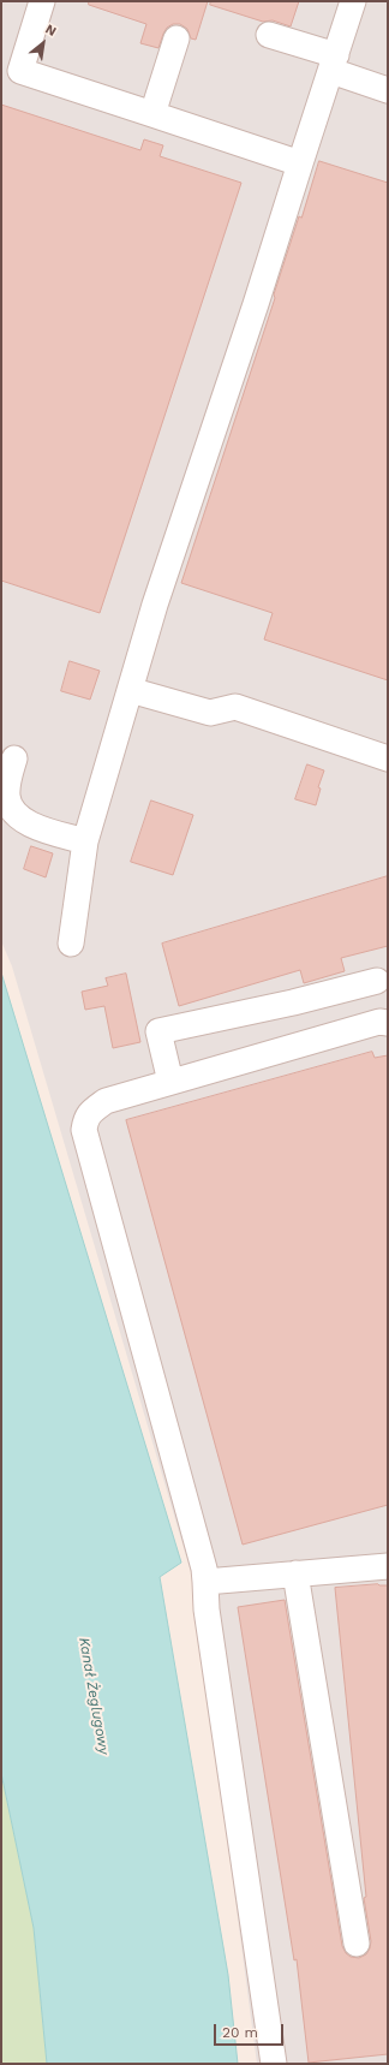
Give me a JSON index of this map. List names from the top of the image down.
{
  "water": ["Kanał Żeglugowy"],
  "scale_bar": "20 m",
  "north": "top right"
}
